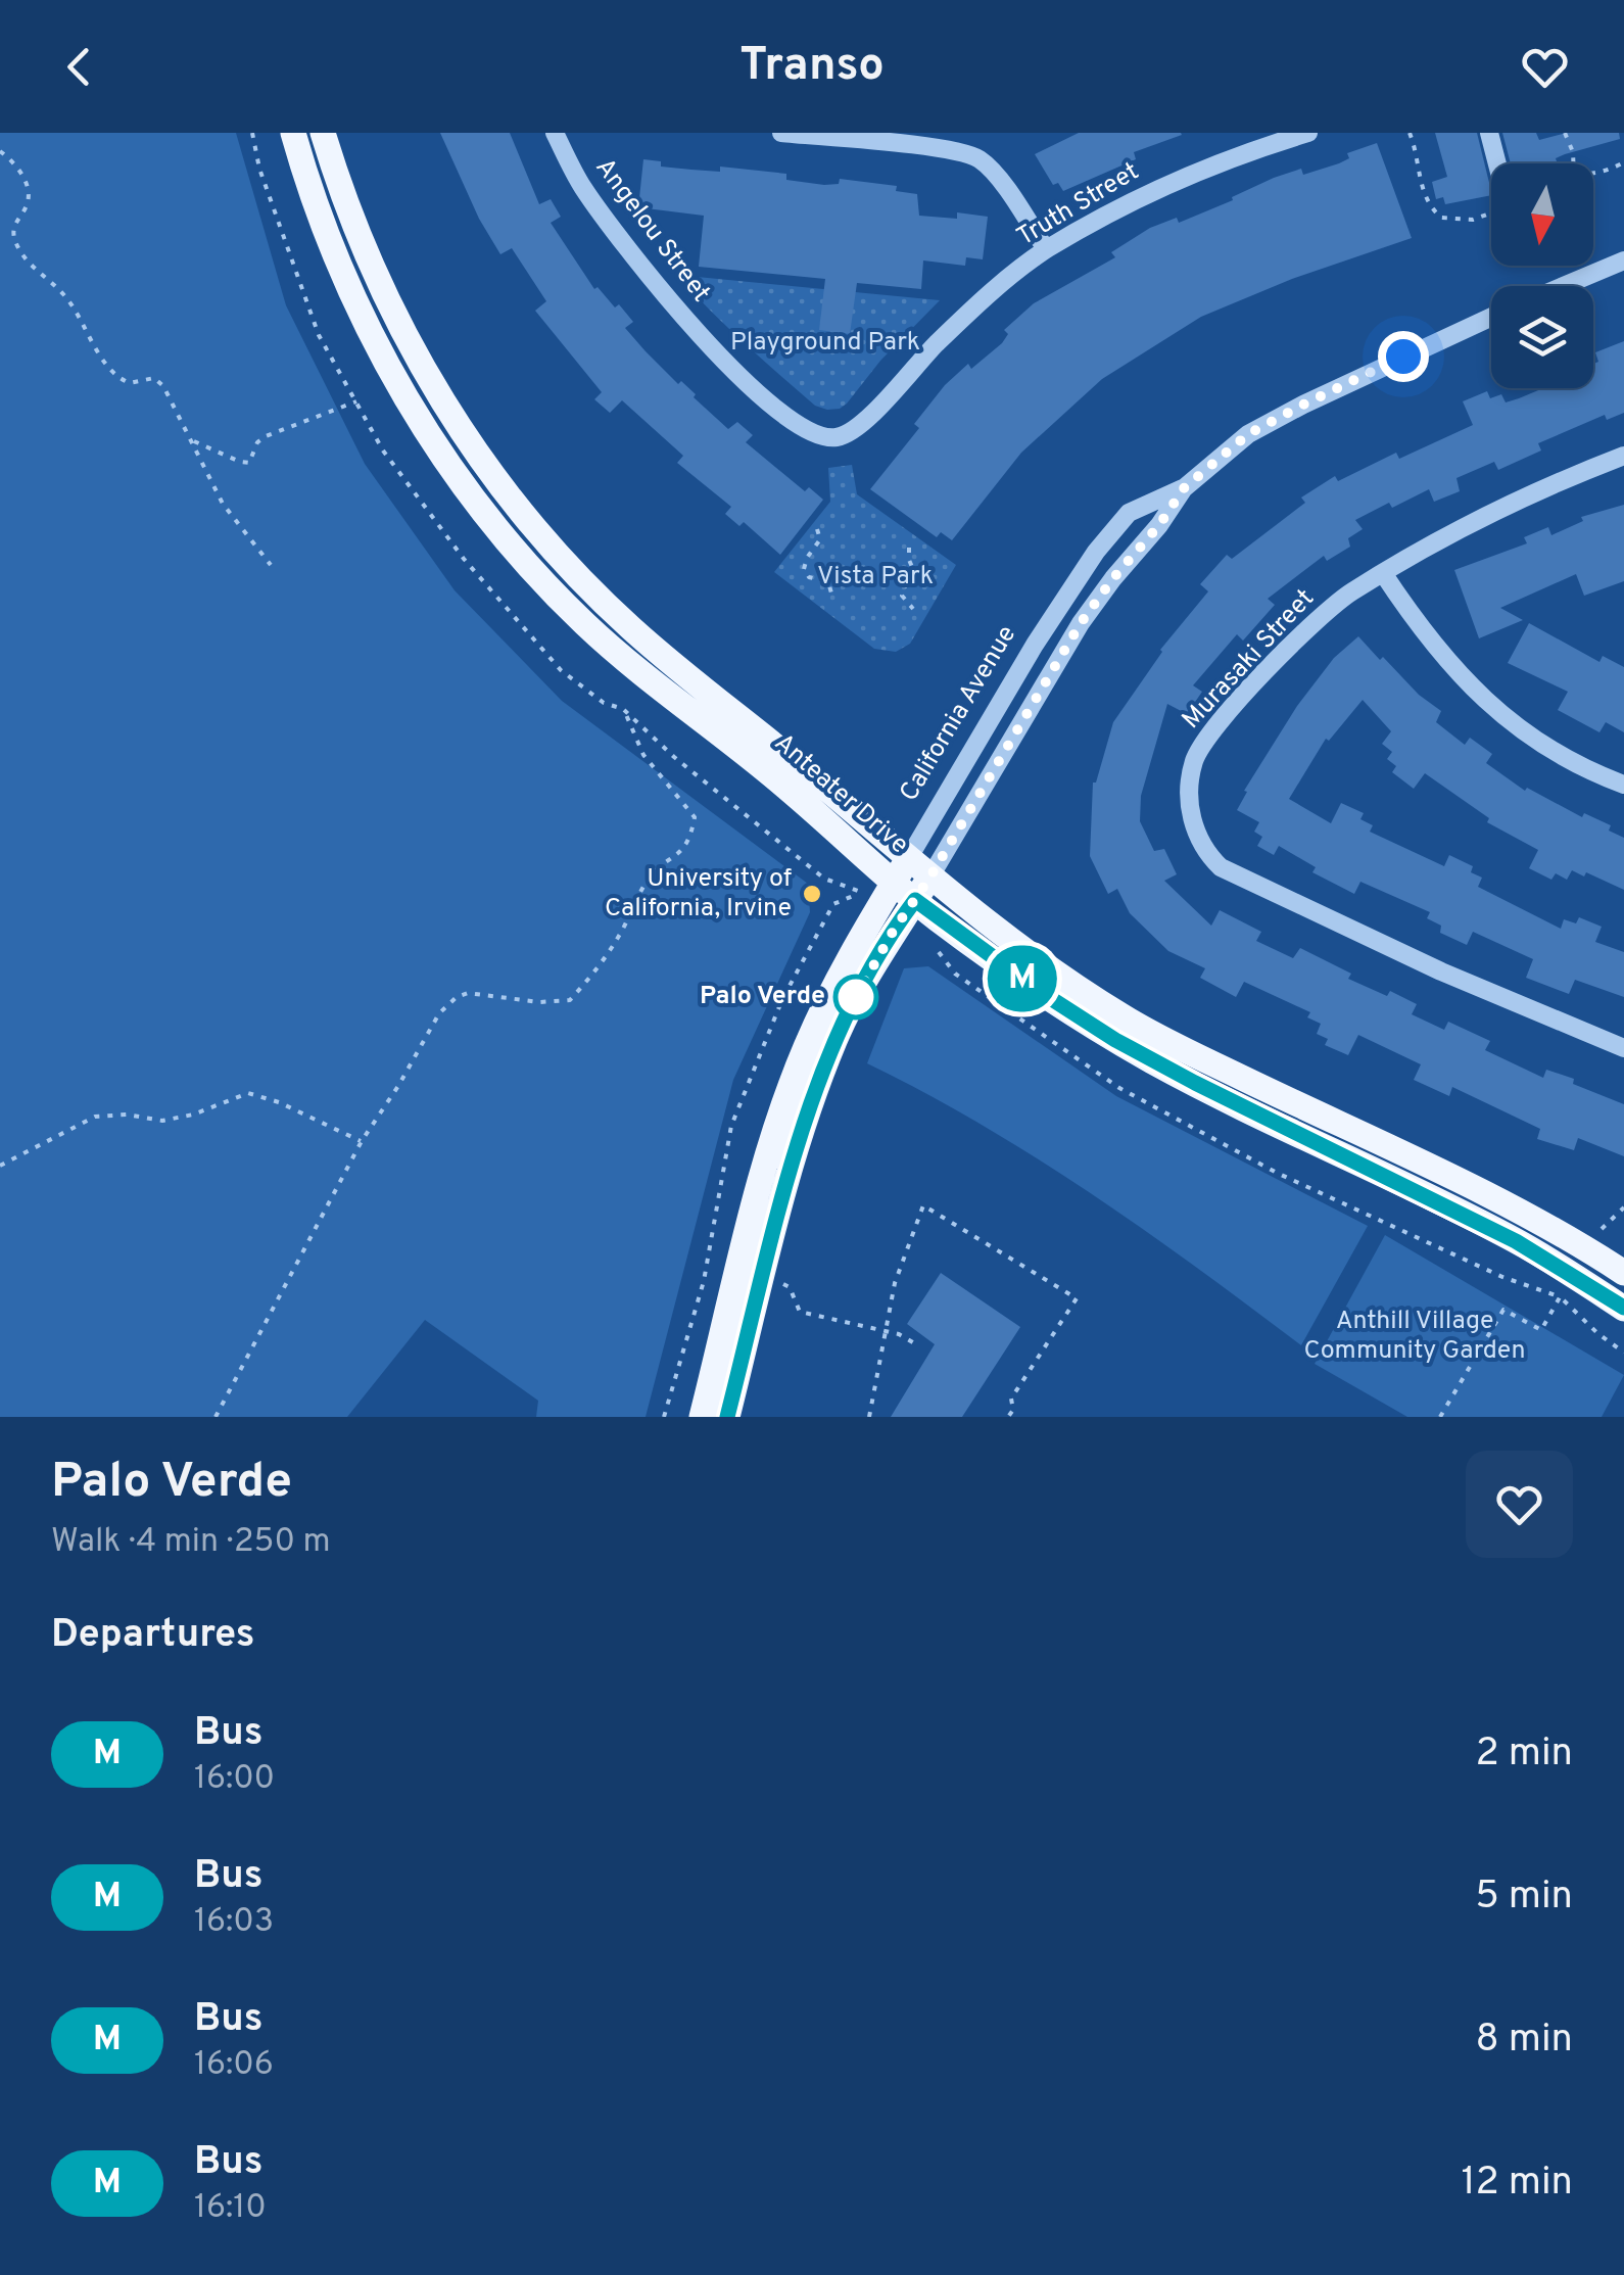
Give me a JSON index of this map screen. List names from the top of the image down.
{
  "streets": {
    "main road": ["California Avenue", "Anteater Drive"],
    "street": ["Truth Street", "Angelou Street", "Murasaki Street"]
  },
  "crossings": [
    ["Truth Street", "Angelou Street"],
    ["California Avenue", "Anteater Drive"]
  ],
  "parks": ["Playground Park", "Vista Park", "Anthill Village Community Garden"],
  "places": ["University of California, Irvine", "Palo Verde"],
  "lines": ["bus line M"],
  "north": "bottom",
  "page": {
    "header": "Transo",
    "on_map": "M",
    "heading": [
      ["Palo Verde", "Walk · 4 min · 250 m"],
      "Departures"
    ],
    "list": [
      {
        "mark": "M",
        "name": "Bus",
        "note": "16:00",
        "value": "2 min"
      },
      {
        "mark": "M",
        "name": "Bus",
        "note": "16:03",
        "value": "5 min"
      },
      {
        "mark": "M",
        "name": "Bus",
        "note": "16:06",
        "value": "8 min"
      },
      {
        "mark": "M",
        "name": "Bus",
        "note": "16:10",
        "value": "12 min"
      }
    ]
  }
}
